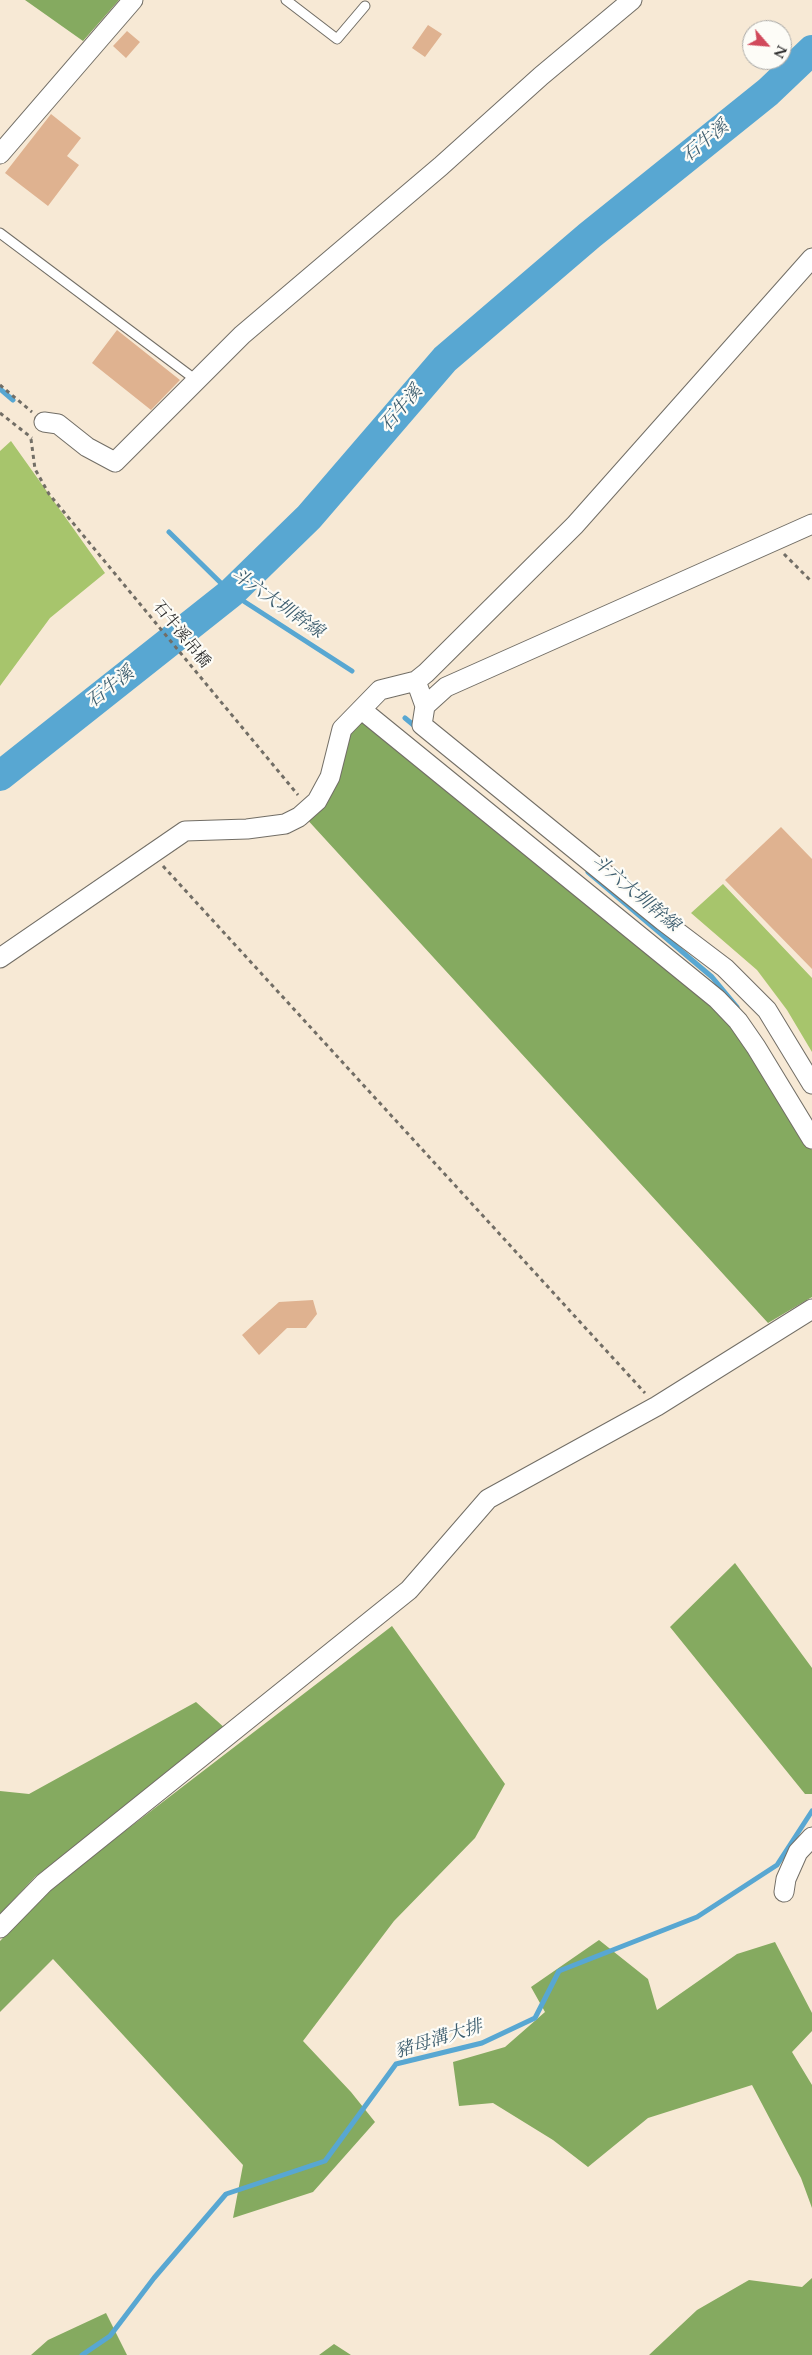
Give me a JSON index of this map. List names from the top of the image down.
{
  "streets": {
    "path": ["石牛溪吊橋"]
  },
  "water": ["石牛溪", "斗六大圳幹線", "豬母溝大排"],
  "north": "bottom right"
}
